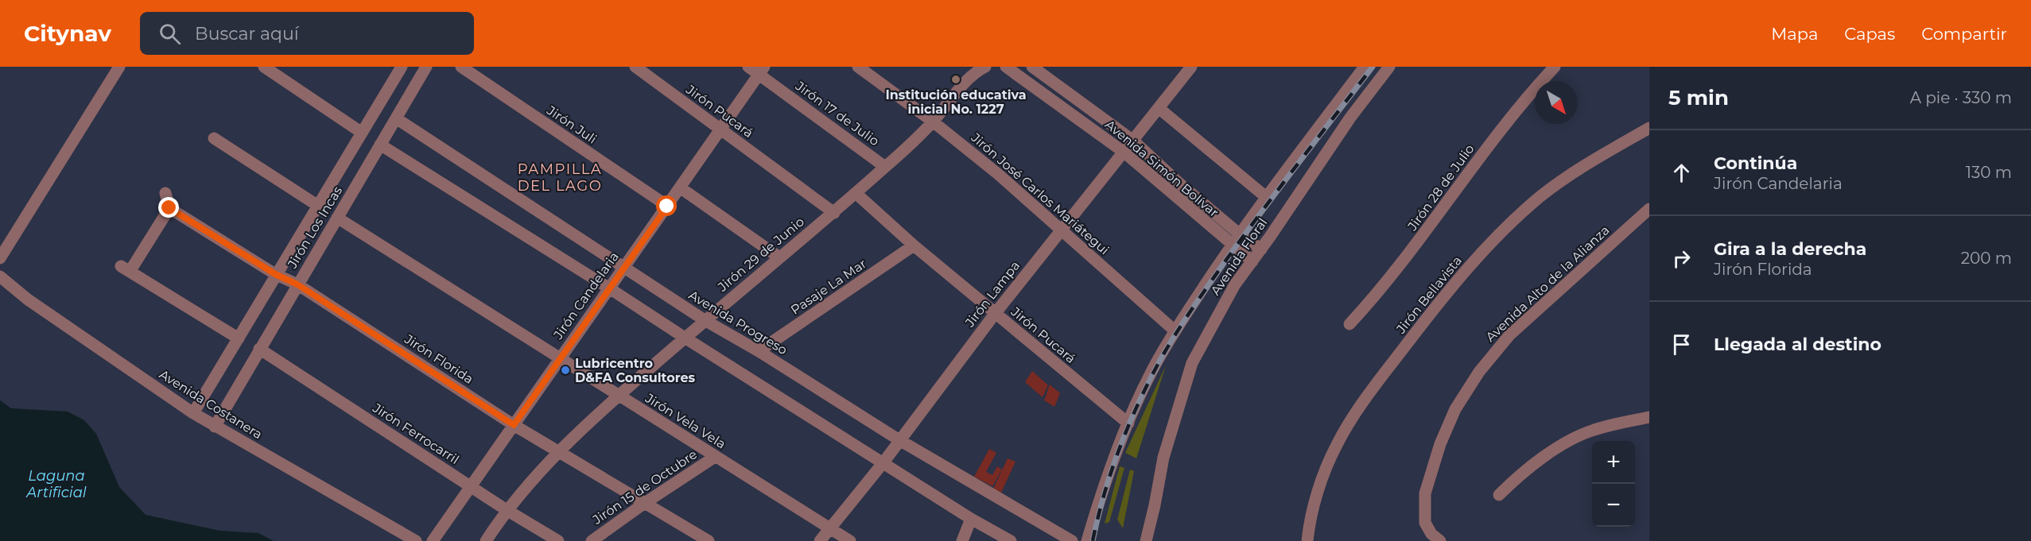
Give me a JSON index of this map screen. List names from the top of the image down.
{
  "streets": {
    "street": [
      "Jirón Pucará",
      "Jirón 17 de Julio",
      "Jirón Juli",
      "Avenida Simón Bolívar",
      "Jirón 28 de Julio",
      "Jirón José Carlos Mariátegui",
      "Jirón Los Incas",
      "Jirón 29 de Junio",
      "Avenida Floral",
      "Avenida Alto de la Alianza",
      "Pasaje La Mar",
      "Jirón Lampa",
      "Jirón Bellavista",
      "Jirón Candelaria",
      "Avenida Progreso",
      "Jirón Florida",
      "Avenida Costanera",
      "Jirón Vela Vela",
      "Jirón Ferrocarril",
      "Jirón 15 de Octubre"
    ]
  },
  "crossings": [
    ["Jirón Pucará", "Jirón 29 de Junio"],
    ["Jirón Pucará", "Avenida Floral"],
    ["Jirón Pucará", "Pasaje La Mar"],
    ["Jirón Pucará", "Jirón Lampa"],
    ["Jirón Pucará", "Jirón Candelaria"],
    ["Jirón 17 de Julio", "Jirón 29 de Junio"],
    ["Jirón 17 de Julio", "Jirón Candelaria"],
    ["Jirón Juli", "Jirón Candelaria"],
    ["Avenida Simón Bolívar", "Avenida Floral"],
    ["Avenida Simón Bolívar", "Jirón Lampa"],
    ["Jirón José Carlos Mariátegui", "Jirón 29 de Junio"],
    ["Jirón José Carlos Mariátegui", "Avenida Floral"],
    ["Jirón José Carlos Mariátegui", "Jirón Lampa"],
    ["Jirón Los Incas", "Avenida Progreso"],
    ["Jirón Los Incas", "Jirón Florida"],
    ["Jirón Los Incas", "Avenida Costanera"],
    ["Jirón Los Incas", "Jirón Vela Vela"],
    ["Jirón Los Incas", "Jirón Ferrocarril"],
    ["Jirón 29 de Junio", "Avenida Progreso"],
    ["Jirón 29 de Junio", "Jirón Florida"],
    ["Jirón 29 de Junio", "Jirón Vela Vela"],
    ["Jirón 29 de Junio", "Jirón Ferrocarril"],
    ["Pasaje La Mar", "Avenida Progreso"],
    ["Jirón Lampa", "Avenida Progreso"],
    ["Jirón Lampa", "Jirón Vela Vela"],
    ["Jirón Candelaria", "Avenida Progreso"],
    ["Jirón Candelaria", "Jirón Florida"],
    ["Jirón Candelaria", "Jirón Vela Vela"],
    ["Jirón Candelaria", "Jirón Ferrocarril"],
    ["Jirón Florida", "Jirón 15 de Octubre"],
    ["Jirón Vela Vela", "Jirón 15 de Octubre"]
  ],
  "districts": ["PAMPILLA DEL LAGO"],
  "water": ["Laguna Artificial"],
  "places": ["Institución educativa inicial No. 1227", "Lubricentro D&FA Consultores"],
  "north": "bottom right",
  "page": {
    "header": "Citynav",
    "search": "Buscar aquí",
    "nav": ["Mapa", "Capas", "Compartir"],
    "heading": ["5 min", "A pie · 330 m"],
    "list": [
      ["Continúa", "Jirón Candelaria", "130 m"],
      ["Gira a la derecha", "Jirón Florida", "200 m"],
      "Llegada al destino"
    ],
    "map_buttons": ["+", "−"]
  }
}
